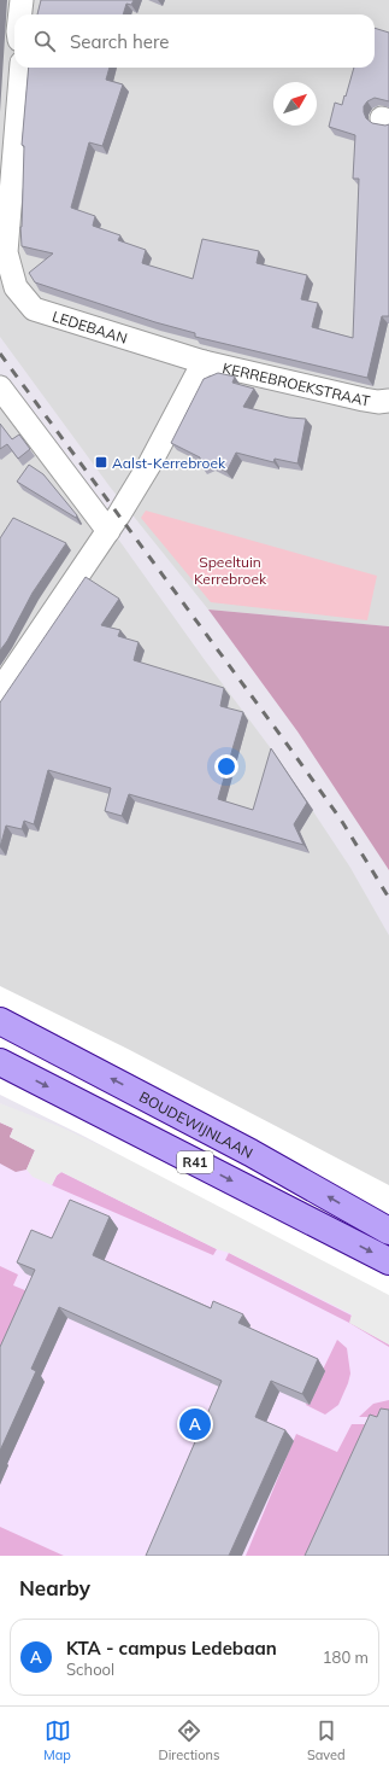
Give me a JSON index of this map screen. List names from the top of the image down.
{
  "streets": {
    "main road": ["BOUDEWIJNLAAN", "R41"],
    "street": ["LEDEBAAN", "KERREBROEKSTRAAT"]
  },
  "crossings": [
    ["LEDEBAAN", "KERREBROEKSTRAAT"]
  ],
  "parks": ["Speeltuin Kerrebroek"],
  "places": {
    "transit": ["Aalst-Kerrebroek"]
  },
  "north": "top right",
  "page": {
    "search": "Search here",
    "pins": "A",
    "heading": "Nearby",
    "list": [
      {
        "mark": "A",
        "name": "KTA - campus Ledebaan",
        "note": "School",
        "value": "180 m"
      }
    ],
    "nav": ["Map", "Directions", "Saved"]
  }
}
